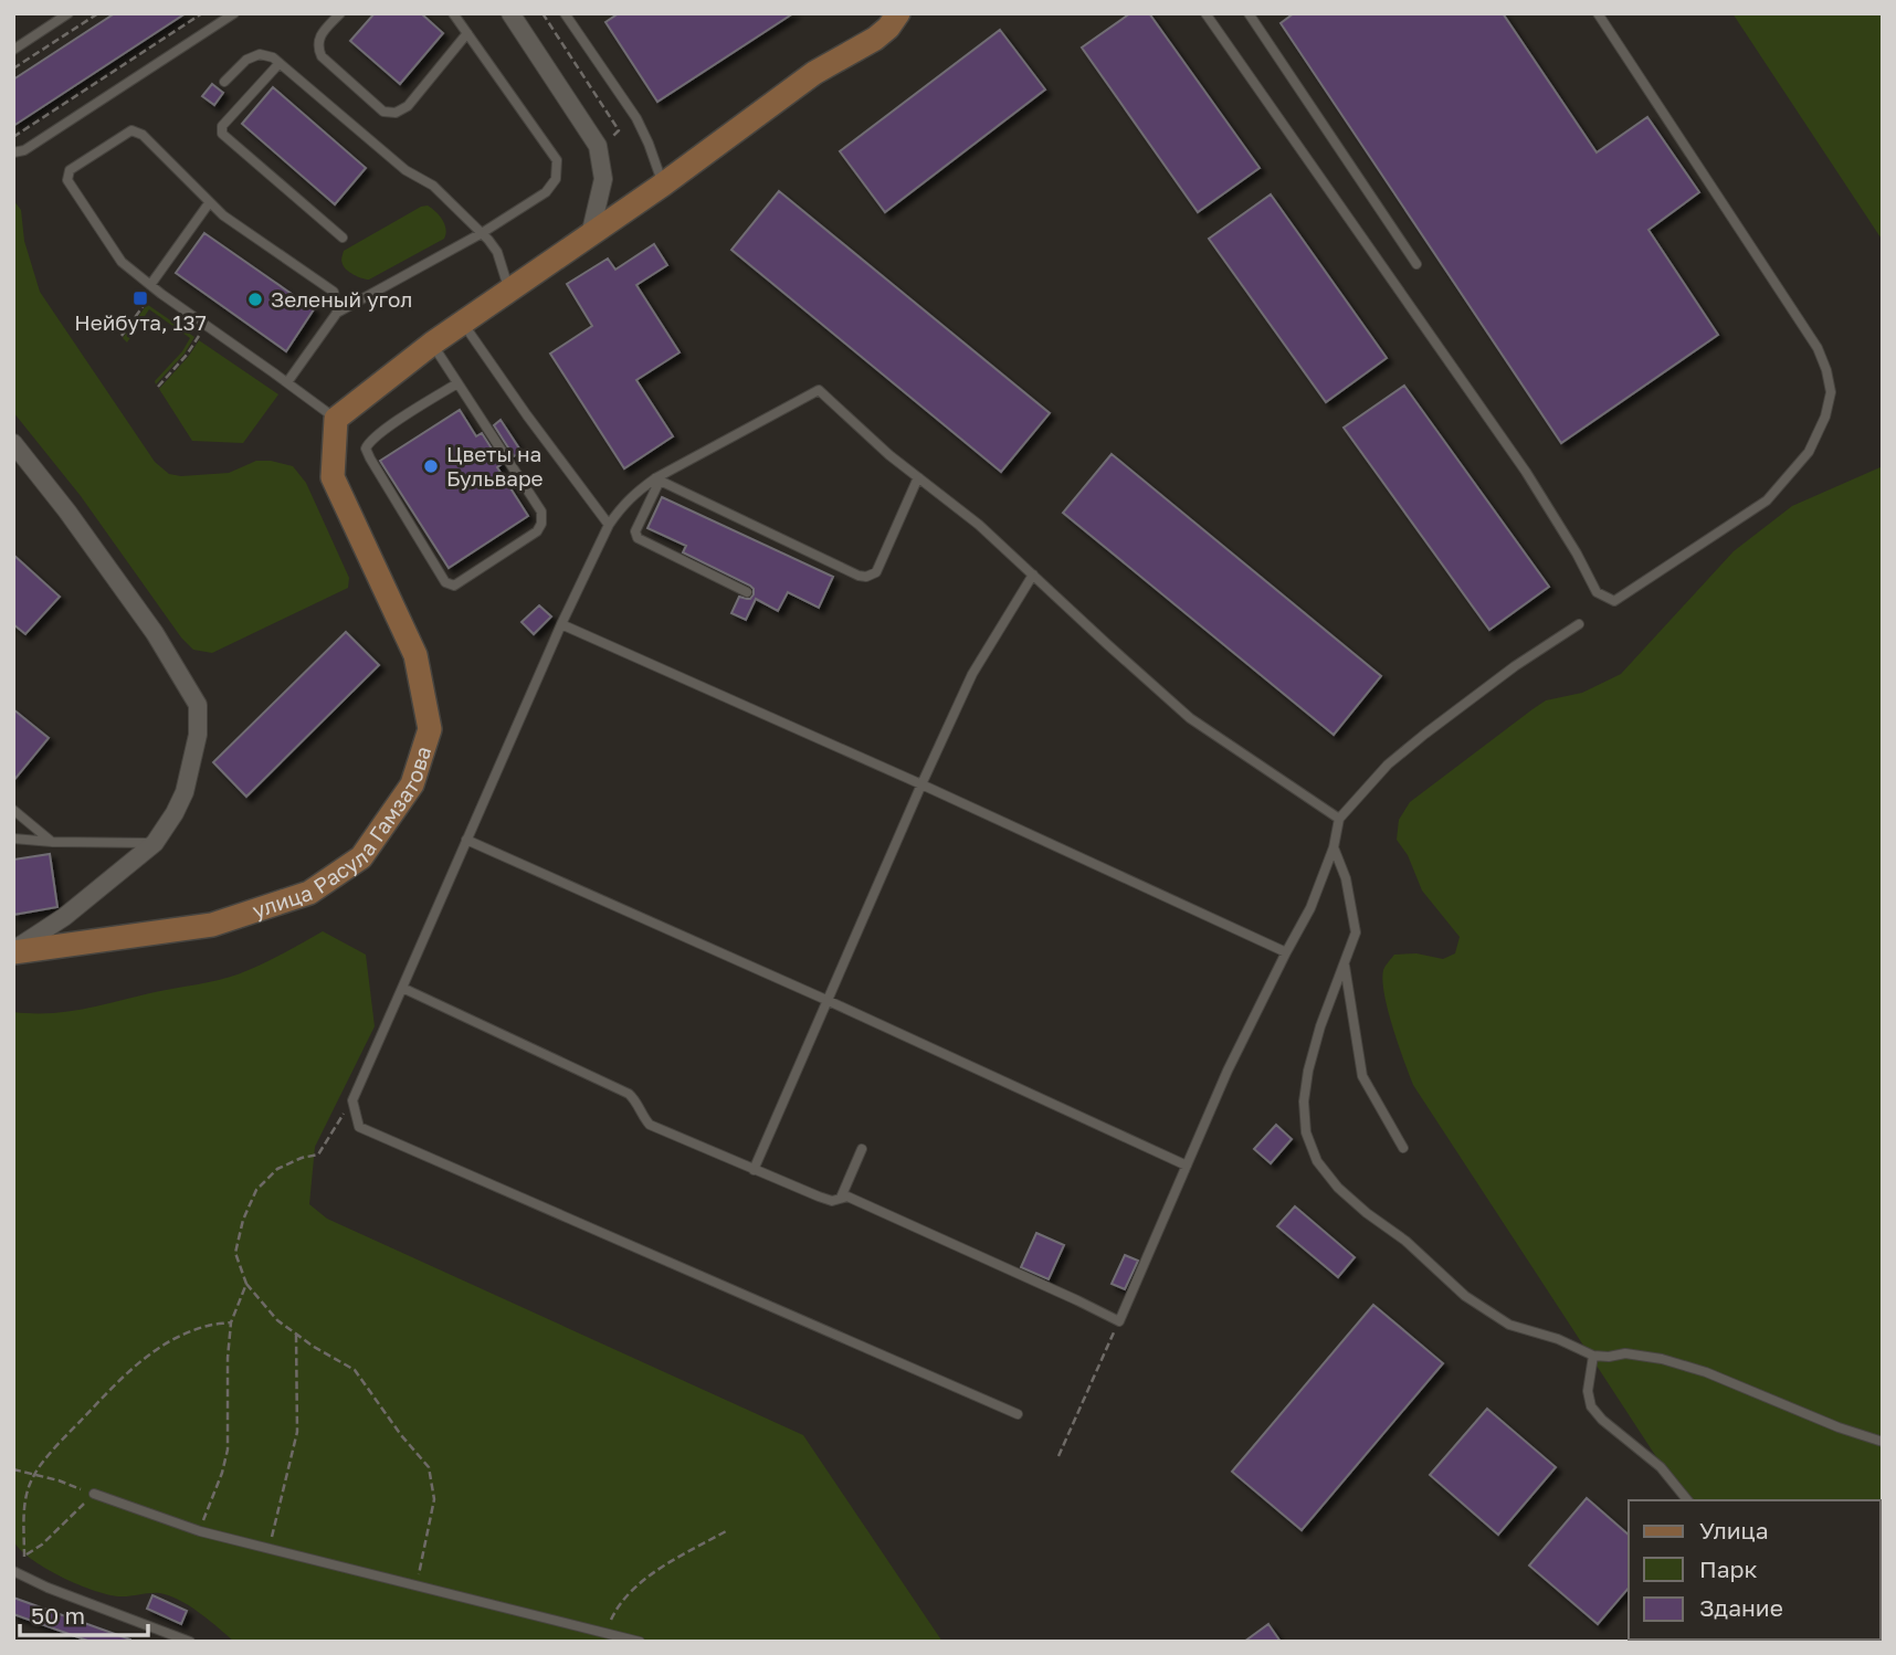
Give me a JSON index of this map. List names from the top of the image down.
{
  "streets": {
    "main road": ["улица Расула Гамзатова"]
  },
  "places": {
    "transit": ["Нейбута, 137"],
    "other": ["Зеленый угол", "Цветы на Бульваре"]
  },
  "legend": ["Улица", "Парк", "Здание"],
  "scale_bar": "50 m"
}
